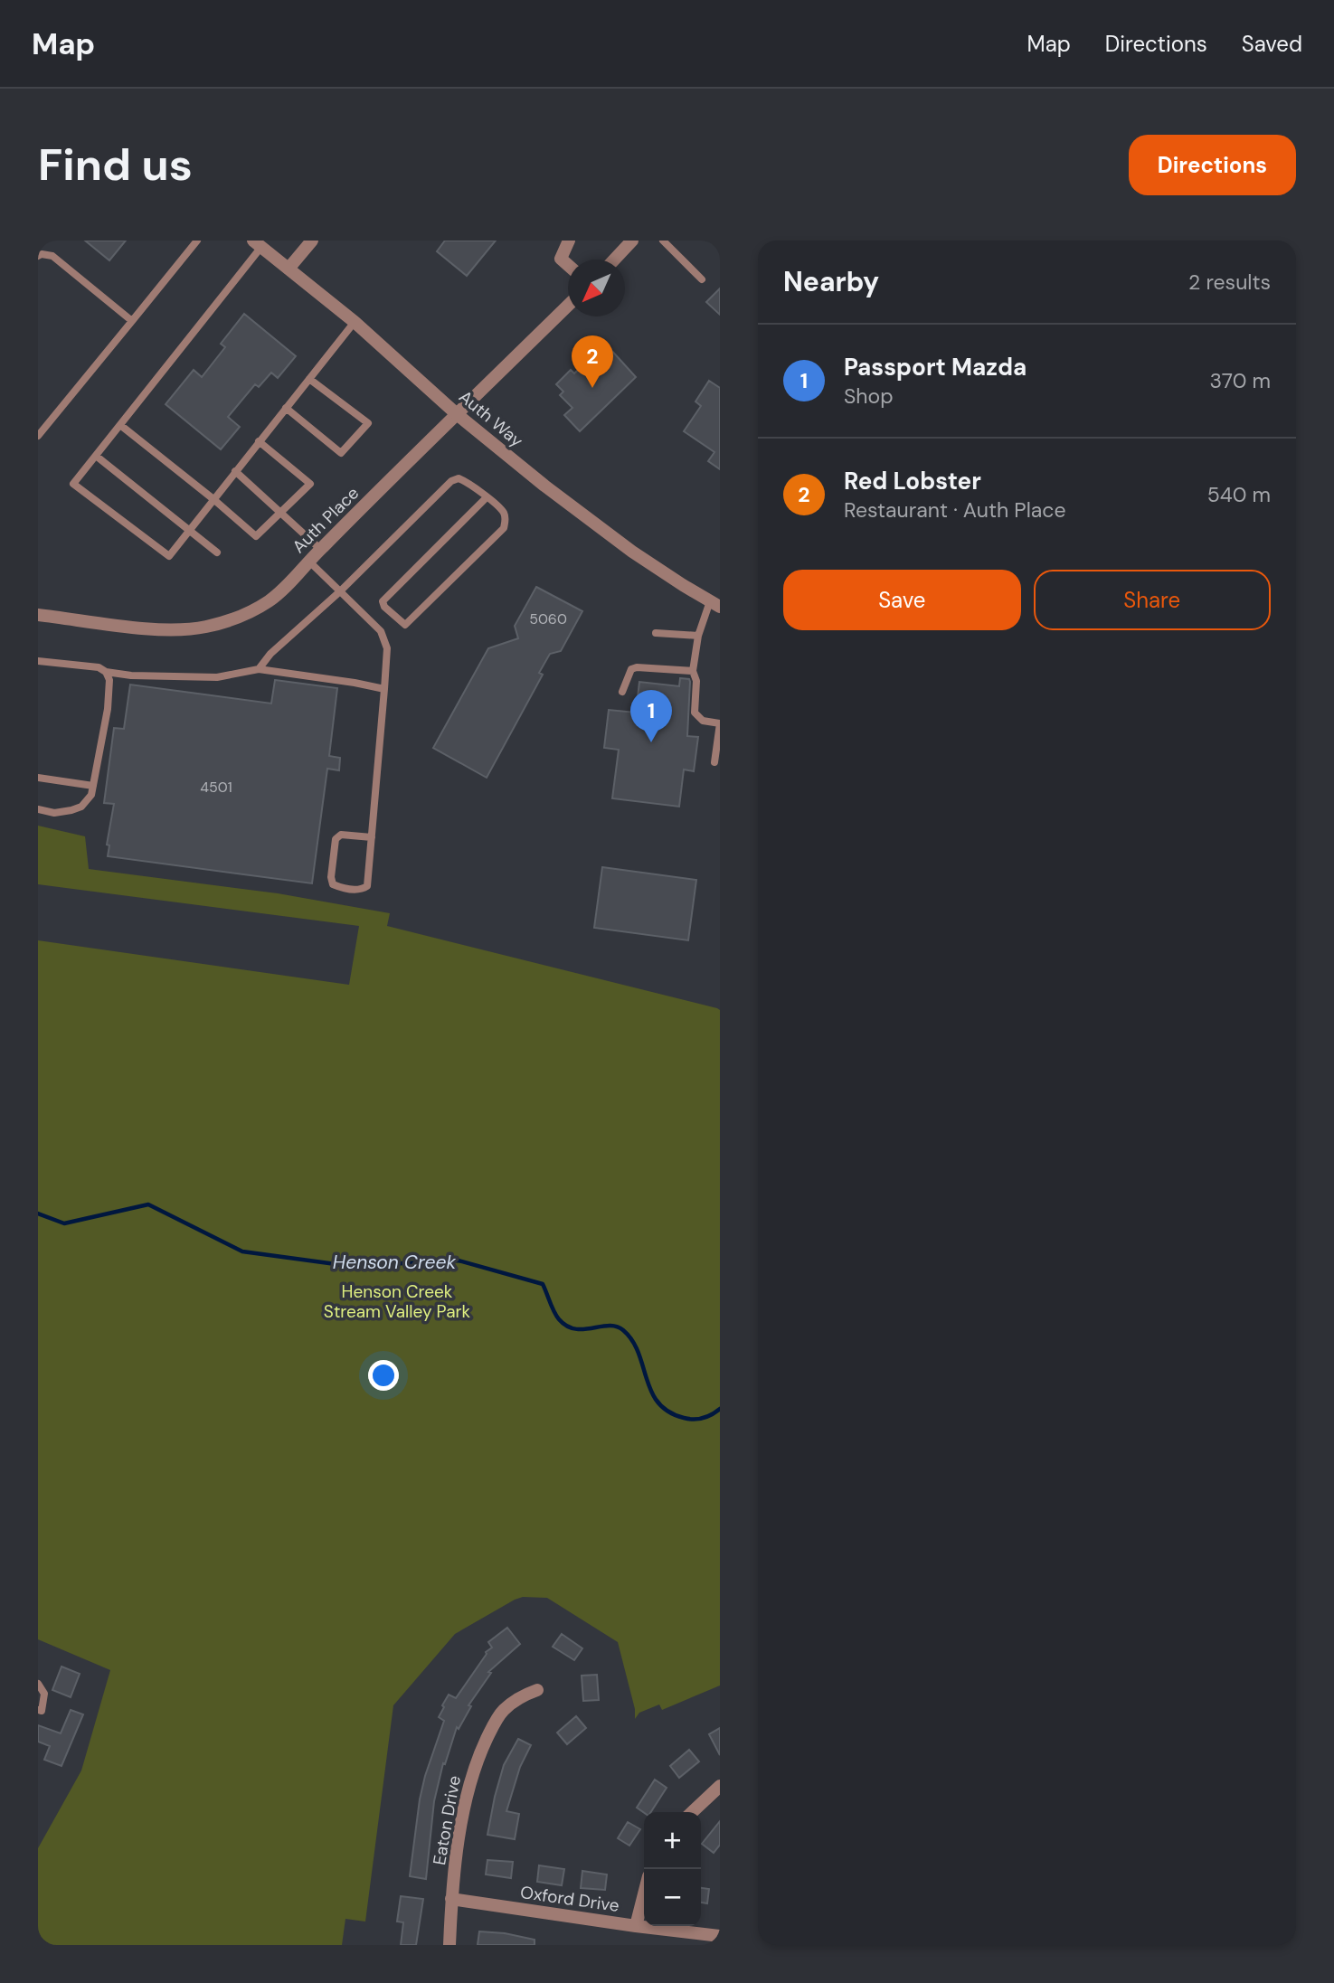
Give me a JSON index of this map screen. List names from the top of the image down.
{
  "streets": {
    "street": [
      "Auth Way",
      "Auth Place",
      "Eaton Drive",
      "Oxford Drive"
    ]
  },
  "crossings": [
    ["Auth Way", "Auth Place"],
    ["Eaton Drive", "Oxford Drive"]
  ],
  "water": ["Henson Creek"],
  "parks": ["Henson Creek Stream Valley Park"],
  "house_numbers": ["5060", "4501"],
  "north": "bottom left",
  "page": {
    "header": "Map",
    "nav": ["Map", "Directions", "Saved"],
    "buttons": [
      "Directions",
      ["Save", "Share"]
    ],
    "title": "Find us",
    "heading": ["Nearby", "2 results"],
    "list": [
      {
        "mark": "1",
        "name": "Passport Mazda",
        "note": "Shop",
        "value": "370 m"
      },
      {
        "mark": "2",
        "name": "Red Lobster",
        "note": "Restaurant · Auth Place",
        "value": "540 m"
      }
    ],
    "pins": ["2", "1"],
    "map_buttons": ["+", "−"]
  }
}
